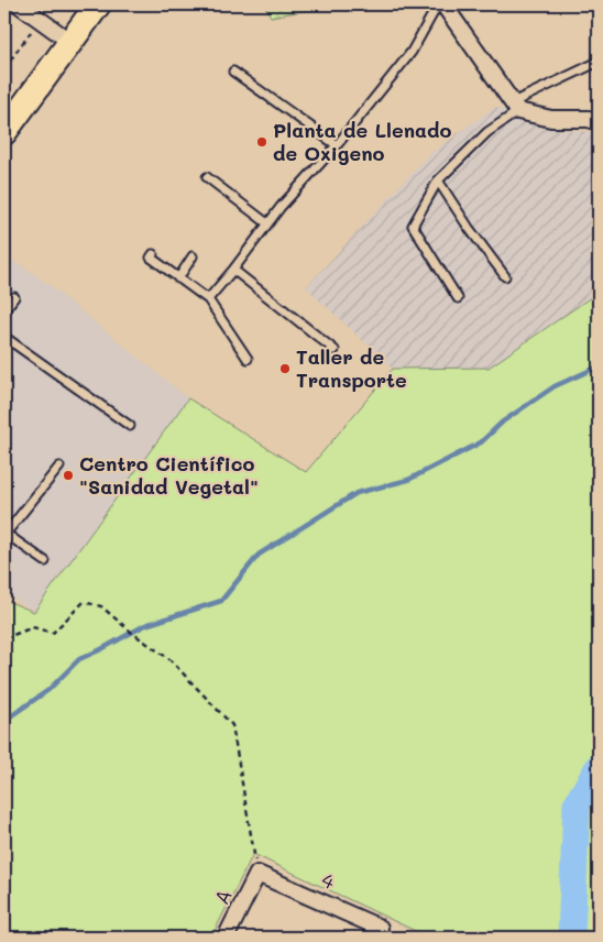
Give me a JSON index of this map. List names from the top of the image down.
{
  "streets": {
    "street": ["4", "A"]
  },
  "crossings": [
    ["4", "A"]
  ],
  "places": ["Planta de Llenado de Oxigeno", "Taller de Transporte", "Centro Científico \"Sanidad Vegetal\""]
}
